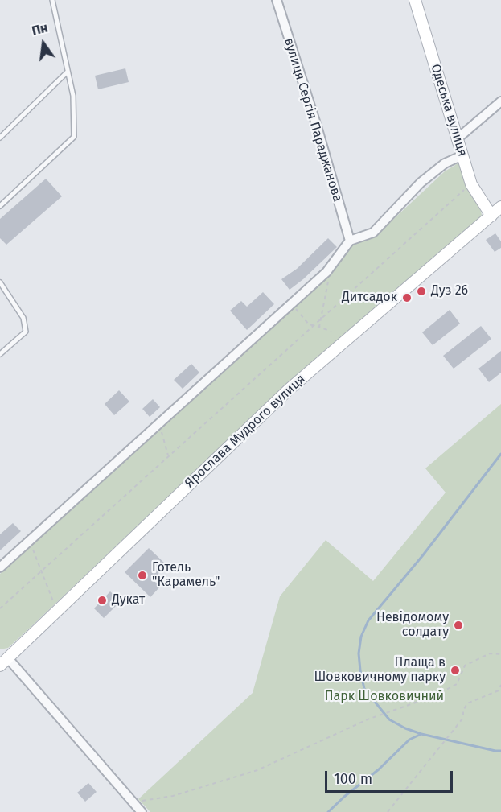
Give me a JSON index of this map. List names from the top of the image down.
{
  "streets": {
    "street": ["Одеська вулиця", "вулиця Сергія Параджанова", "Ярослава Мудрого вулиця"]
  },
  "crossings": [
    ["Одеська вулиця", "Ярослава Мудрого вулиця"]
  ],
  "parks": ["Парк Шовковичний"],
  "places": [
    "Дуз 26",
    "Дитсадок",
    "Готель \"Карамель\"",
    "Дукат",
    "Невідомому солдату",
    "Плаща в Шовковичному парку"
  ],
  "scale_bar": "100 m",
  "north": "top"
}
